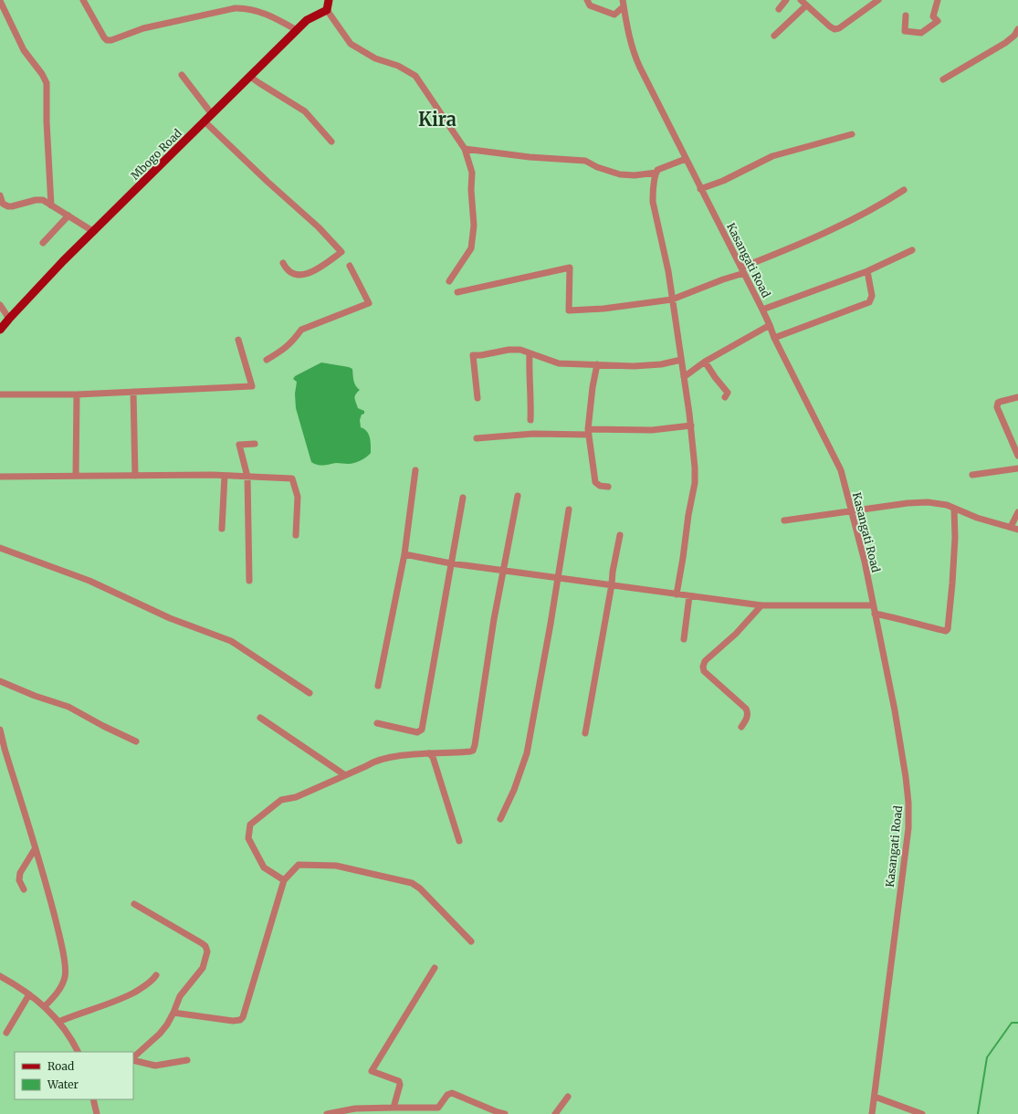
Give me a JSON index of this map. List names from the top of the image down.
{
  "streets": {
    "main road": ["Mbogo Road"],
    "street": ["Kasangati Road"]
  },
  "districts": ["Kira"],
  "legend": ["Road", "Water"]
}
